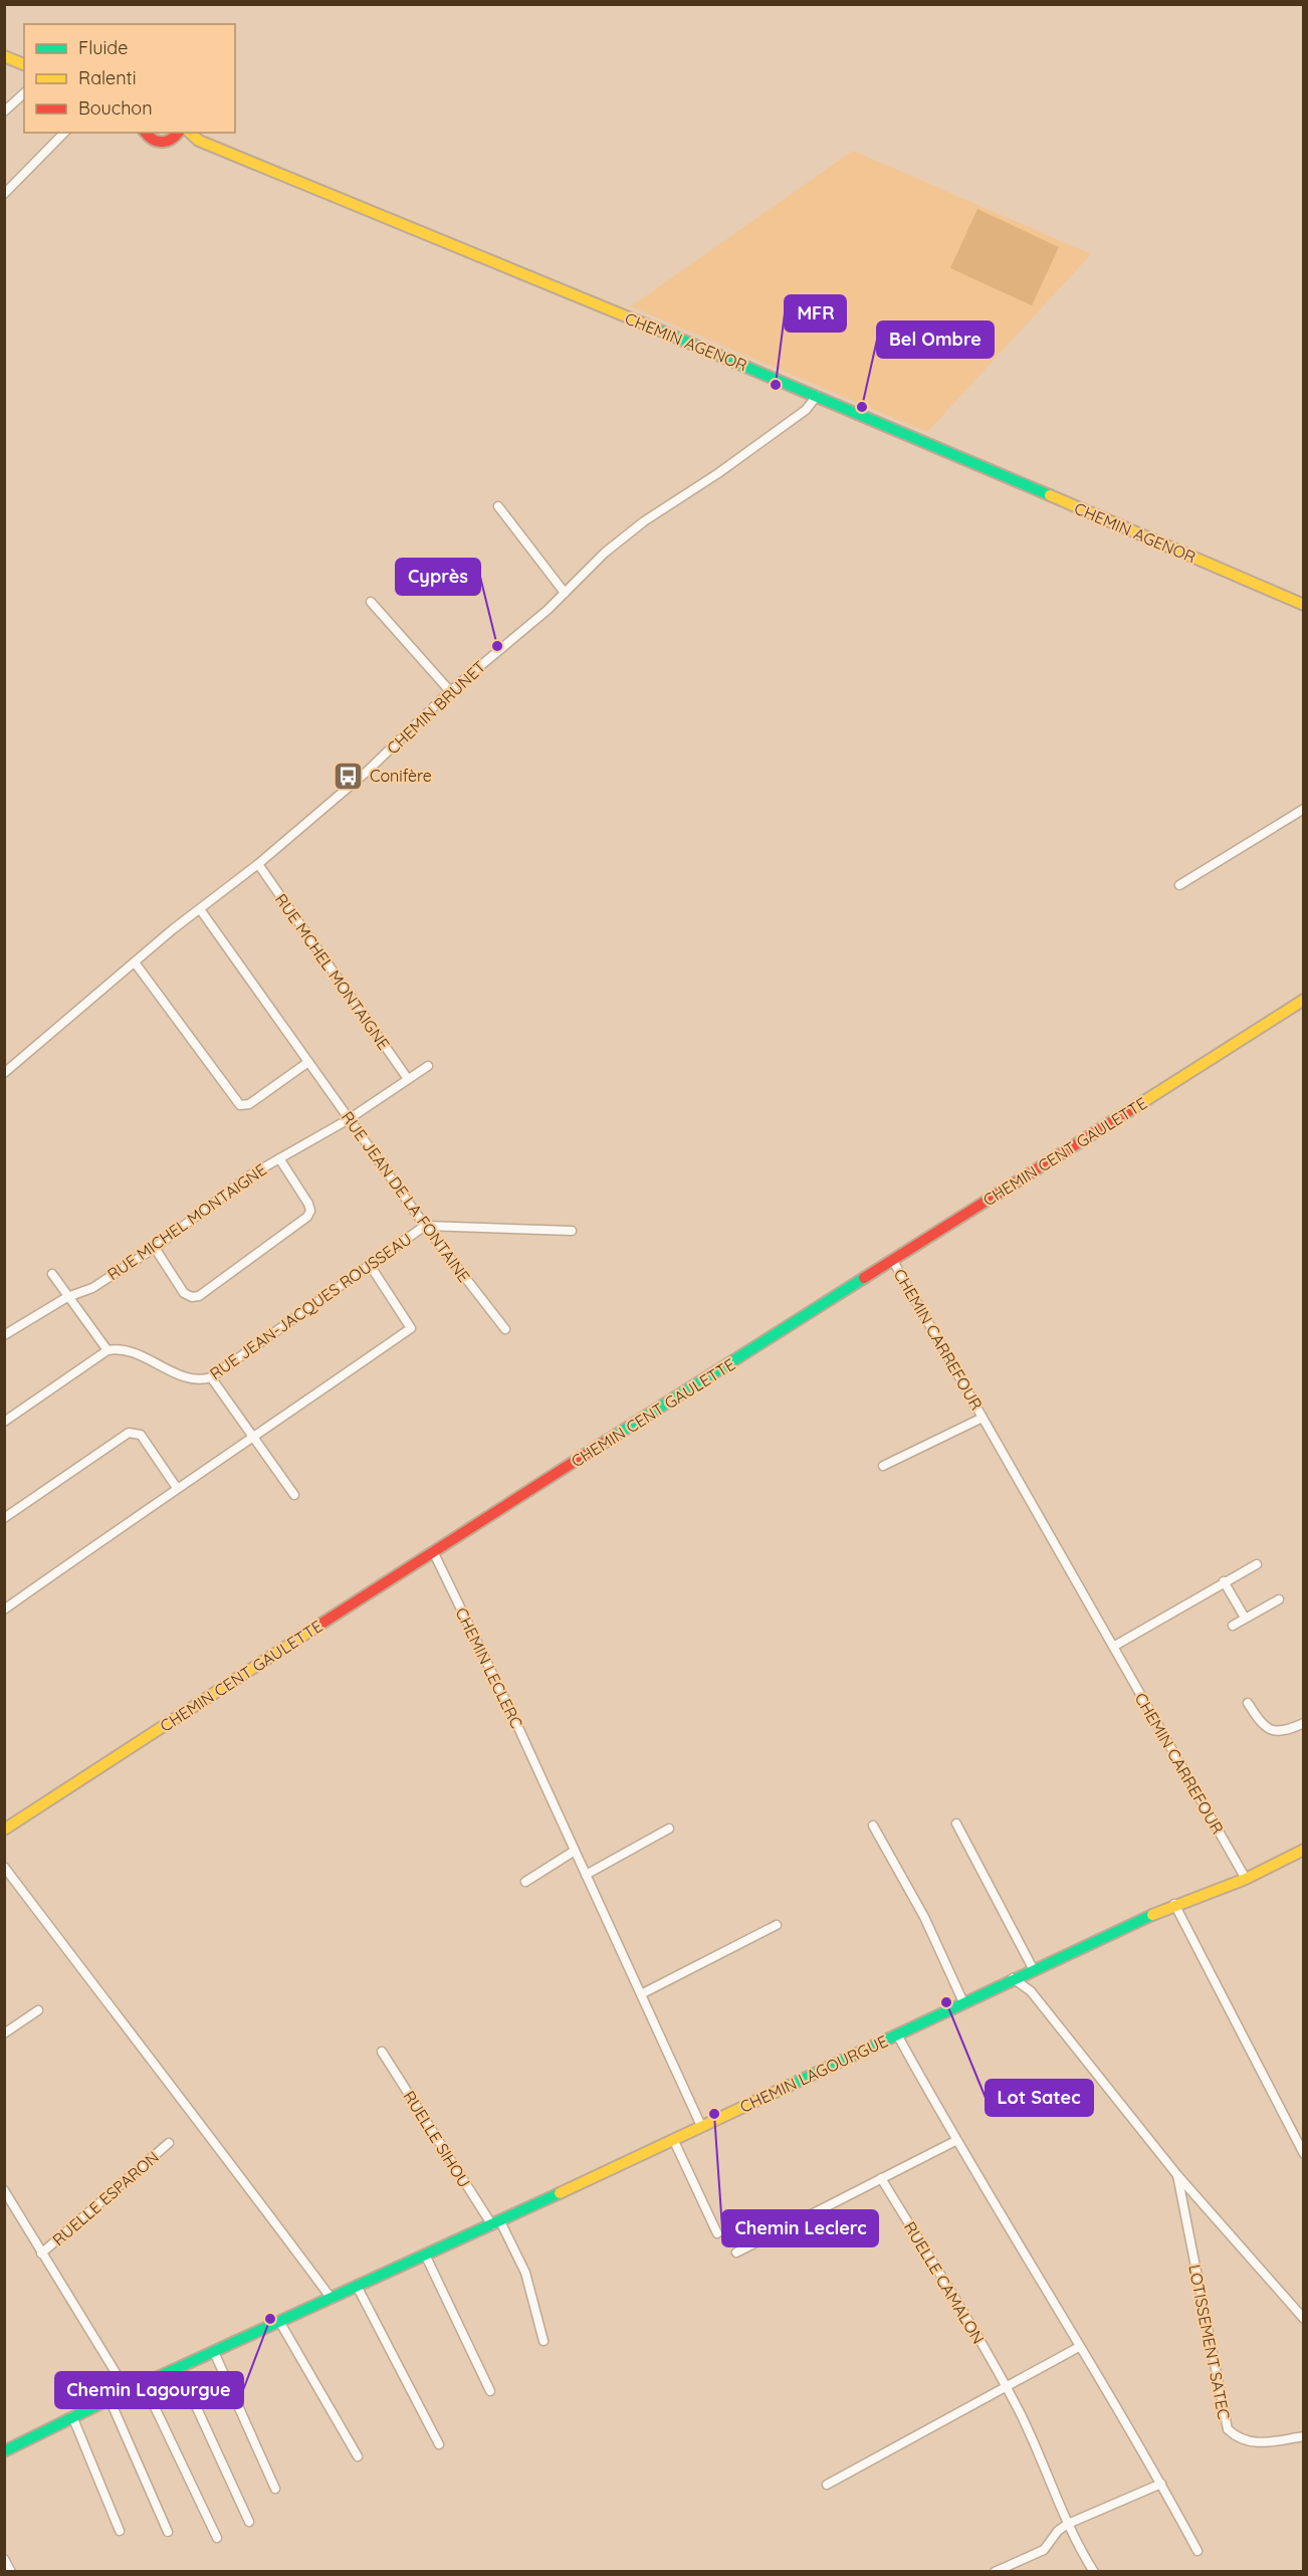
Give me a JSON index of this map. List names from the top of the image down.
{
  "streets": {
    "street": [
      "CHEMIN AGENOR",
      "CHEMIN BRUNET",
      "RUE MCHEL MONTAIGNE",
      "CHEMIN CENT GAULETTE",
      "RUE JEAN DE LA FONTAINE",
      "RUE MICHEL MONTAIGNE",
      "RUE JEAN-JACQUES ROUSSEAU",
      "CHEMIN CARREFOUR",
      "CHEMIN LECLERC",
      "CHEMIN LAGOURGUE",
      "RUELLE SIHOU",
      "RUELLE ESPARON",
      "RUELLE CAMALON",
      "LOTISSEMENT SATEC"
    ]
  },
  "crossings": [
    ["CHEMIN AGENOR", "CHEMIN BRUNET"],
    ["CHEMIN BRUNET", "RUE MCHEL MONTAIGNE"],
    ["CHEMIN BRUNET", "RUE JEAN DE LA FONTAINE"],
    ["RUE MCHEL MONTAIGNE", "RUE MICHEL MONTAIGNE"],
    ["CHEMIN CENT GAULETTE", "CHEMIN CARREFOUR"],
    ["CHEMIN CENT GAULETTE", "CHEMIN LECLERC"],
    ["RUE JEAN DE LA FONTAINE", "RUE MICHEL MONTAIGNE"],
    ["RUE JEAN DE LA FONTAINE", "RUE JEAN-JACQUES ROUSSEAU"],
    ["CHEMIN CARREFOUR", "CHEMIN LAGOURGUE"],
    ["CHEMIN LECLERC", "CHEMIN LAGOURGUE"],
    ["CHEMIN LAGOURGUE", "RUELLE SIHOU"],
    ["CHEMIN LAGOURGUE", "RUELLE ESPARON"],
    ["CHEMIN LAGOURGUE", "LOTISSEMENT SATEC"]
  ],
  "places": {
    "other": [
      "MFR",
      "Bel Ombre",
      "Cyprès",
      "Lot Satec",
      "Chemin Leclerc",
      "Chemin Lagourgue"
    ],
    "bus stop": ["Conifère"]
  },
  "legend": ["Fluide", "Ralenti", "Bouchon"]
}
